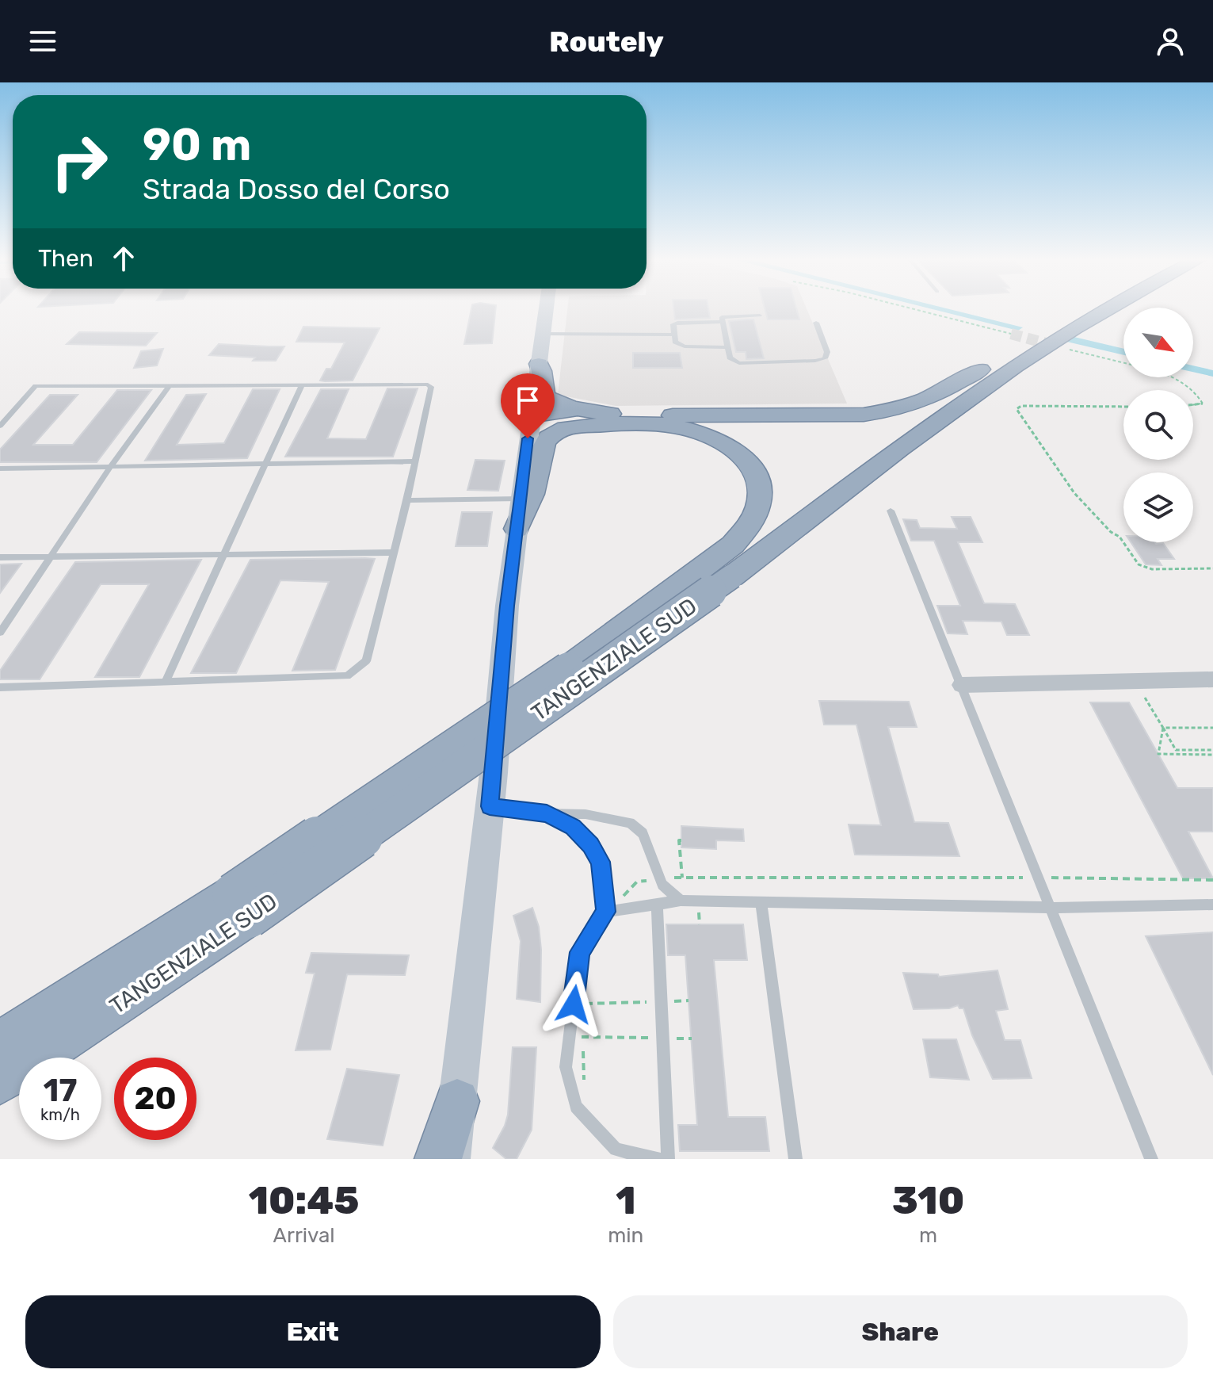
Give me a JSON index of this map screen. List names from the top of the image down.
{
  "streets": {
    "highway": ["TANGENZIALE SUD"]
  },
  "north": "bottom right",
  "page": {
    "header": "Routely",
    "turn": ["90 m", "Strada Dosso del Corso"],
    "then": "Then",
    "speed": "17 km/h",
    "limit": "20",
    "eta": [
      "10:45",
      "Arrival",
      "1",
      "min",
      "310",
      "m"
    ],
    "buttons": ["Exit", "Share"]
  }
}
